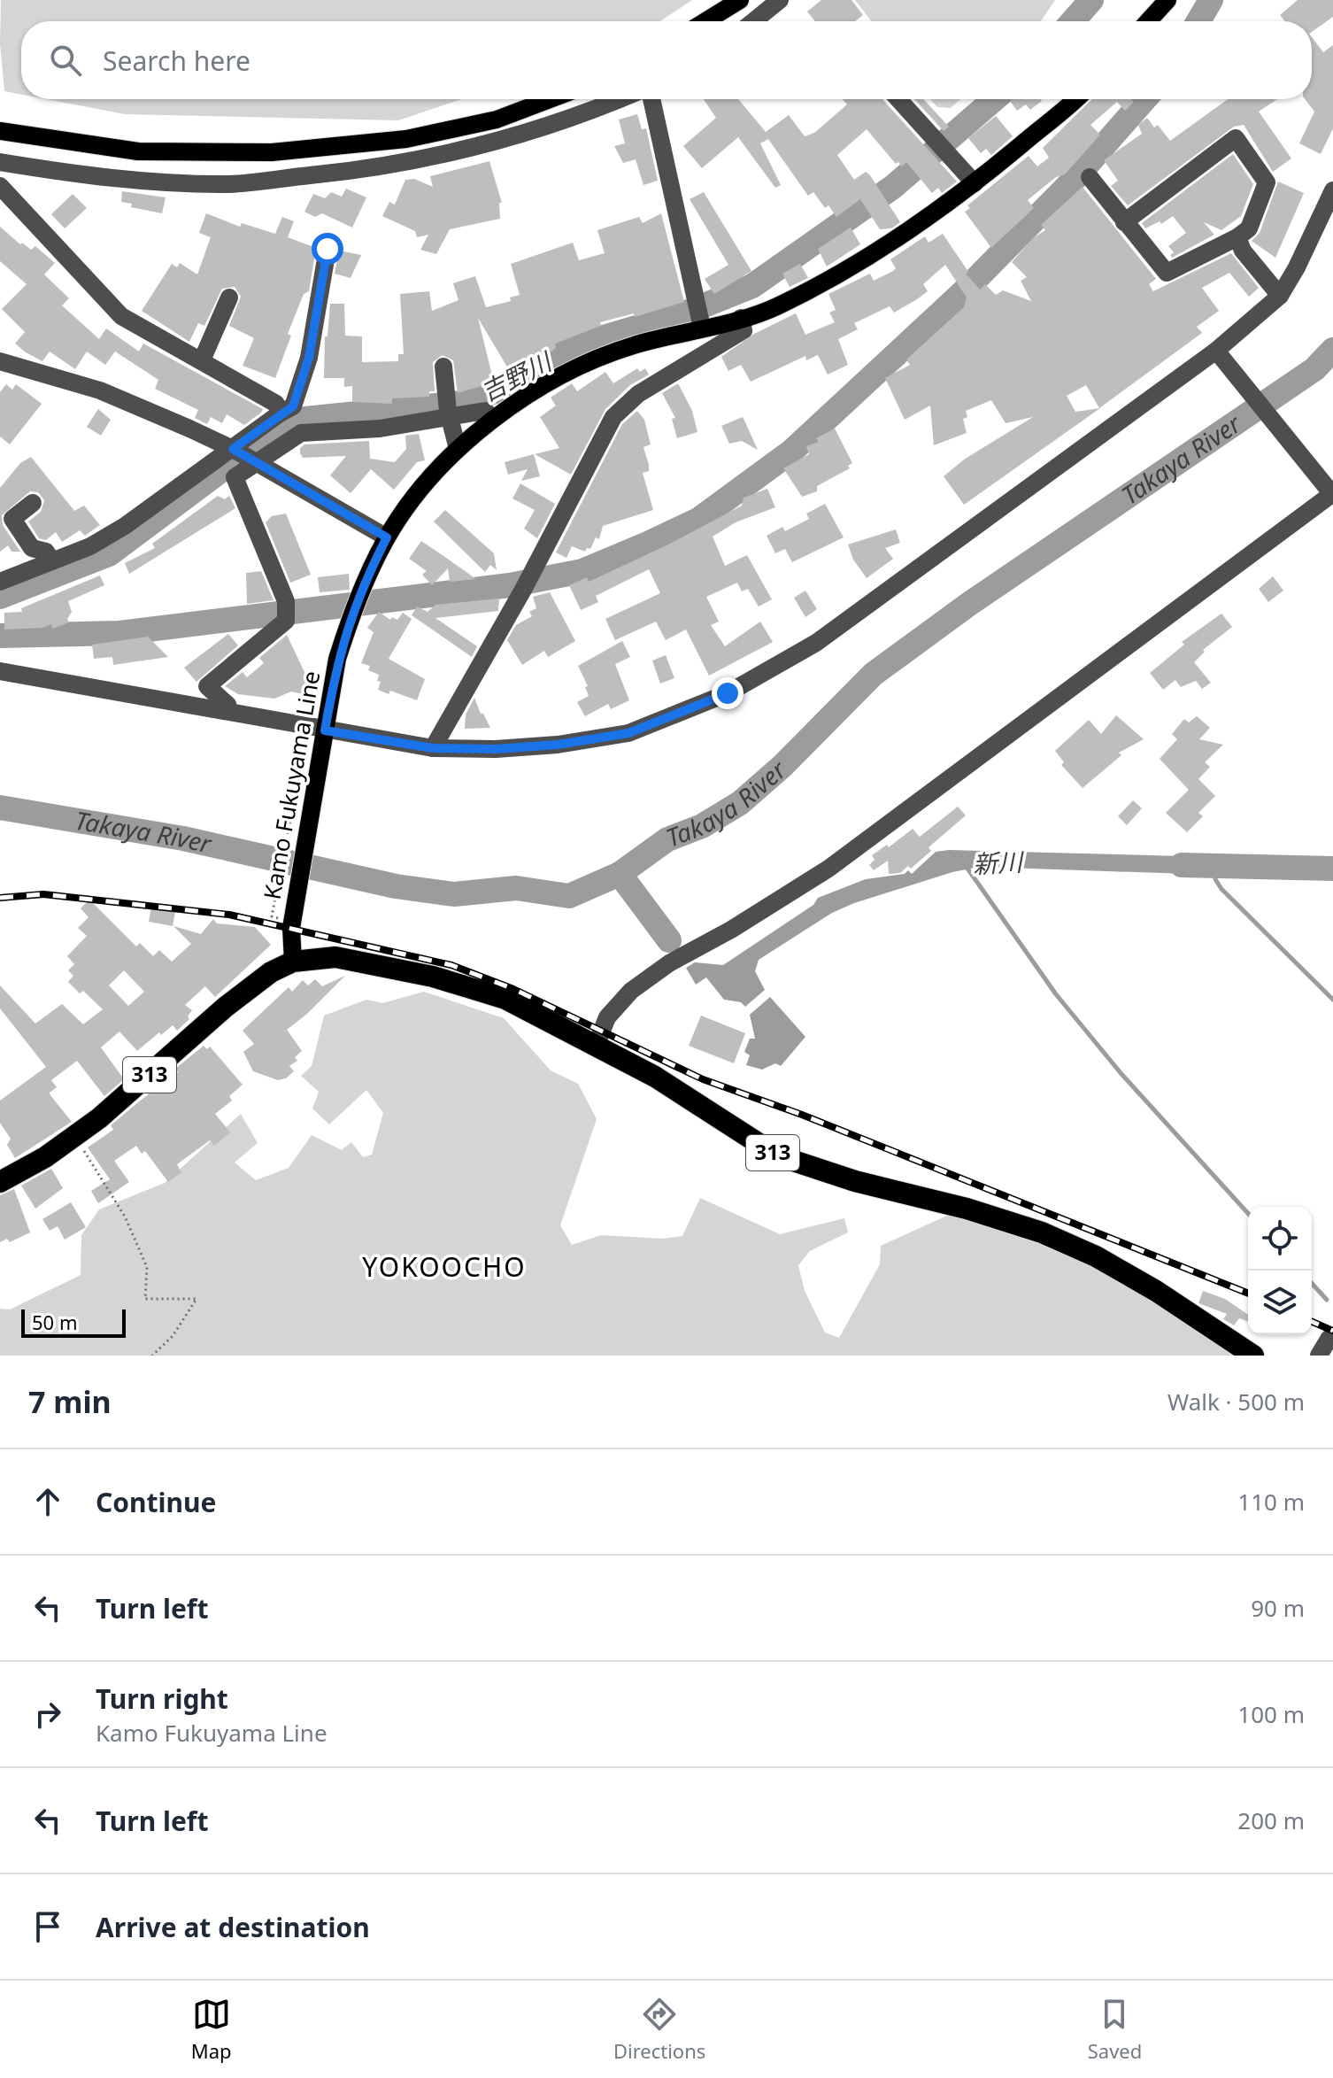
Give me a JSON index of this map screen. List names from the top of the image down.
{
  "streets": {
    "highway": ["313"],
    "main road": ["Kamo Fukuyama Line"]
  },
  "crossings": [
    ["Kamo Fukuyama Line", "313"]
  ],
  "districts": ["YOKOOCHO"],
  "water": ["吉野川", "Takaya River", "新川"],
  "scale_bar": "50 m",
  "page": {
    "search": "Search here",
    "scale": "50 m",
    "heading": ["7 min", "Walk · 500 m"],
    "list": [
      ["Continue", "110 m"],
      ["Turn left", "90 m"],
      ["Turn right", "Kamo Fukuyama Line", "100 m"],
      ["Turn left", "200 m"],
      "Arrive at destination"
    ],
    "nav": ["Map", "Directions", "Saved"]
  }
}
